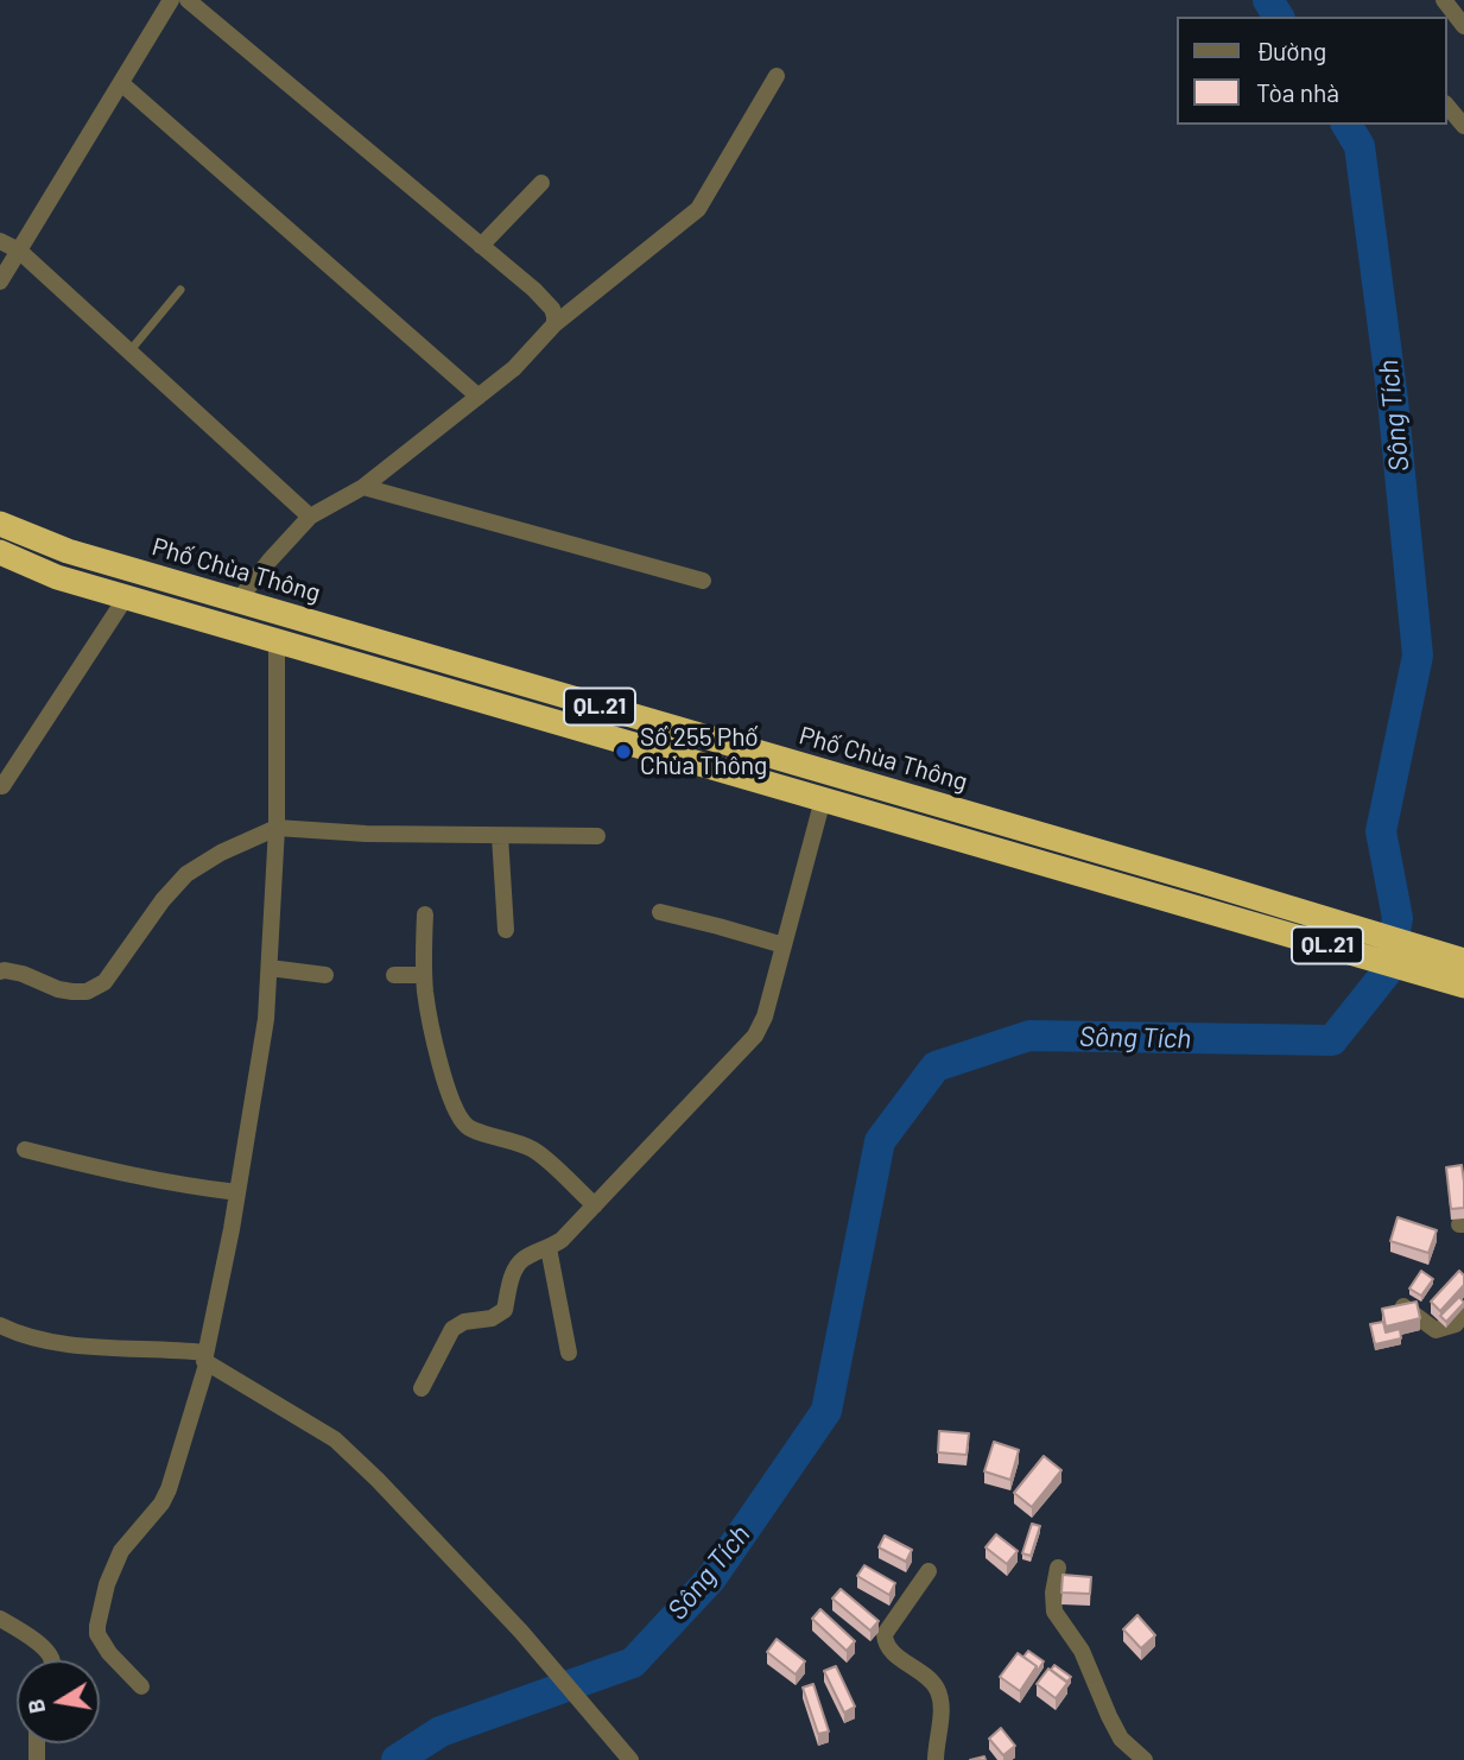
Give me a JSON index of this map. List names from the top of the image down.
{
  "streets": {
    "highway": ["Phố Chùa Thông", "QL.21"]
  },
  "water": ["Sông Tích"],
  "places": ["Số 255 Phố Chùa Thông"],
  "legend": ["Đường", "Tòa nhà"],
  "north": "left"
}
